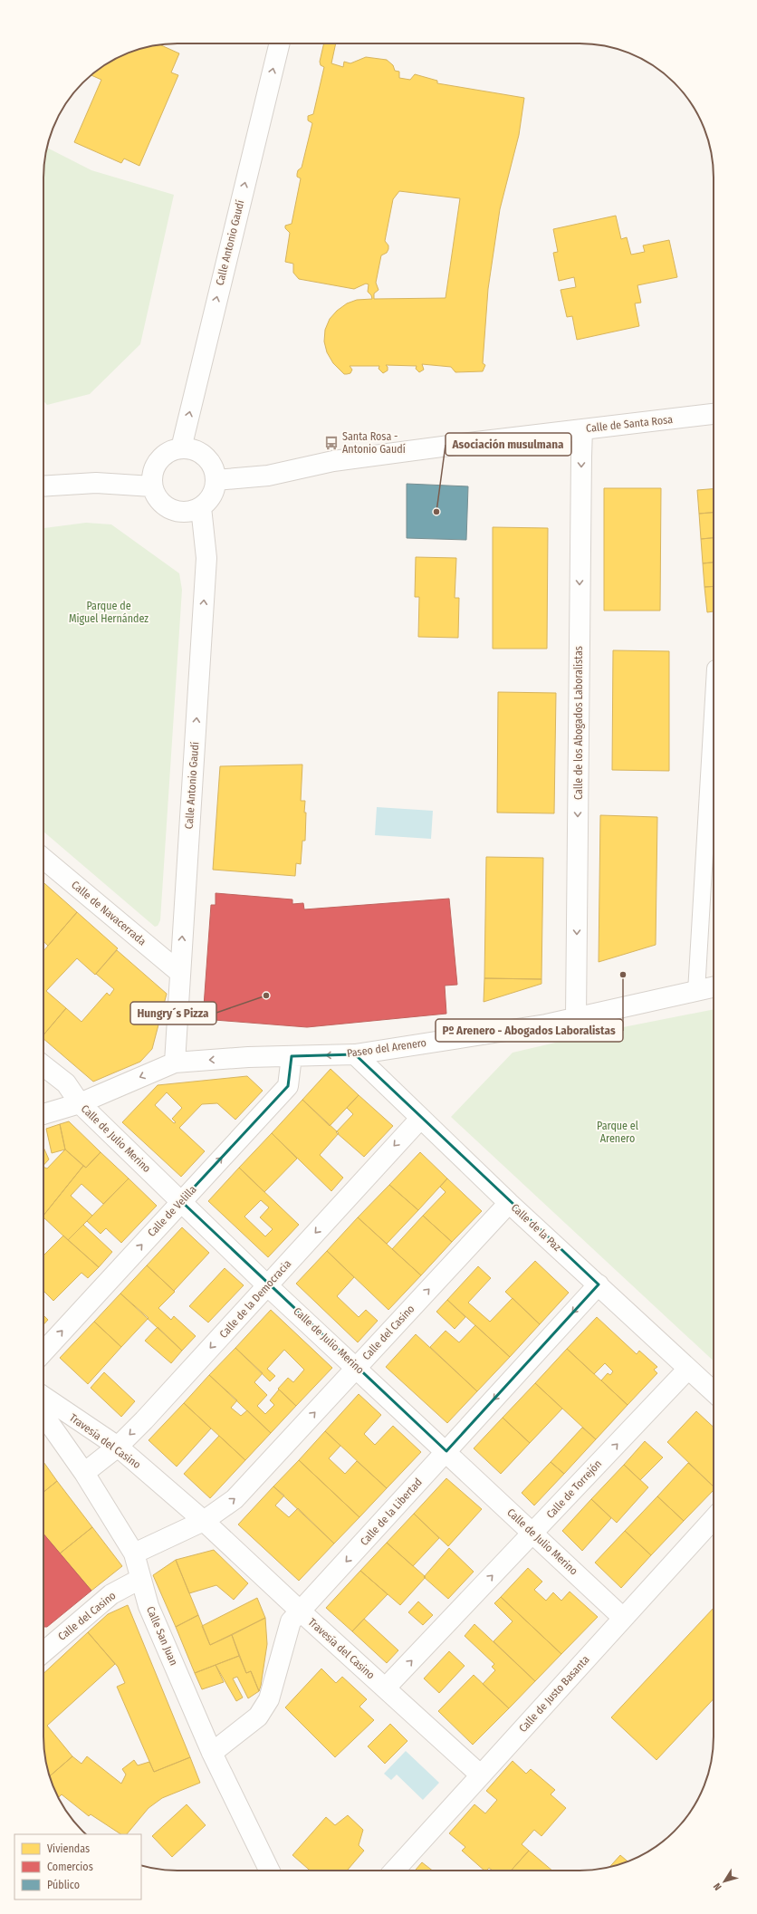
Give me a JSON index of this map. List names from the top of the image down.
{
  "streets": {
    "street": [
      "Calle Antonio Gaudí",
      "Calle de Santa Rosa",
      "Calle de los Abogados Laboralistas",
      "Calle de Navacerrada",
      "Paseo del Arenero",
      "Calle de Julio Merino",
      "Calle de Velilla",
      "Calle de la Paz",
      "Calle de la Democracia",
      "Calle del Casino",
      "Travesía del Casino",
      "Calle de Torrejón",
      "Calle de la Libertad",
      "Calle San Juan",
      "Calle de Justo Basanta"
    ]
  },
  "crossings": [
    ["Calle Antonio Gaudí", "Calle de Santa Rosa"],
    ["Calle Antonio Gaudí", "Calle de Navacerrada"],
    ["Calle Antonio Gaudí", "Paseo del Arenero"],
    ["Calle de Santa Rosa", "Calle de los Abogados Laboralistas"],
    ["Calle de los Abogados Laboralistas", "Paseo del Arenero"],
    ["Paseo del Arenero", "Calle de Julio Merino"],
    ["Paseo del Arenero", "Calle de Velilla"],
    ["Paseo del Arenero", "Calle de la Paz"],
    ["Calle de Julio Merino", "Calle de Velilla"],
    ["Calle de Julio Merino", "Calle de la Democracia"],
    ["Calle de Julio Merino", "Calle del Casino"],
    ["Calle de Julio Merino", "Calle de Torrejón"],
    ["Calle de Julio Merino", "Calle de la Libertad"],
    ["Calle de Julio Merino", "Calle de Justo Basanta"],
    ["Calle de la Paz", "Calle de la Democracia"],
    ["Calle de la Paz", "Calle del Casino"],
    ["Calle de la Paz", "Calle de Torrejón"],
    ["Calle de la Paz", "Calle de la Libertad"],
    ["Calle de la Democracia", "Travesía del Casino"],
    ["Calle de la Democracia", "Calle San Juan"],
    ["Calle del Casino", "Travesía del Casino"],
    ["Calle del Casino", "Calle San Juan"],
    ["Travesía del Casino", "Calle de Torrejón"],
    ["Travesía del Casino", "Calle de la Libertad"],
    ["Travesía del Casino", "Calle de Justo Basanta"],
    ["Calle de la Libertad", "Calle San Juan"]
  ],
  "one_way": [
    "Calle Antonio Gaudí",
    "Calle de los Abogados Laboralistas",
    "Paseo del Arenero",
    "Calle de Velilla",
    "Calle de la Democracia",
    "Calle del Casino",
    "Calle de Torrejón",
    "Calle de la Libertad"
  ],
  "parks": ["Parque de Miguel Hernández", "Parque el Arenero"],
  "places": {
    "bus stop": ["Santa Rosa - Antonio Gaudí"],
    "other": ["Asociación musulmana", "Pº Arenero - Abogados Laboralistas", "Hungry´s Pizza"]
  },
  "legend": ["Viviendas", "Comercios", "Público"],
  "north": "bottom left"
}
